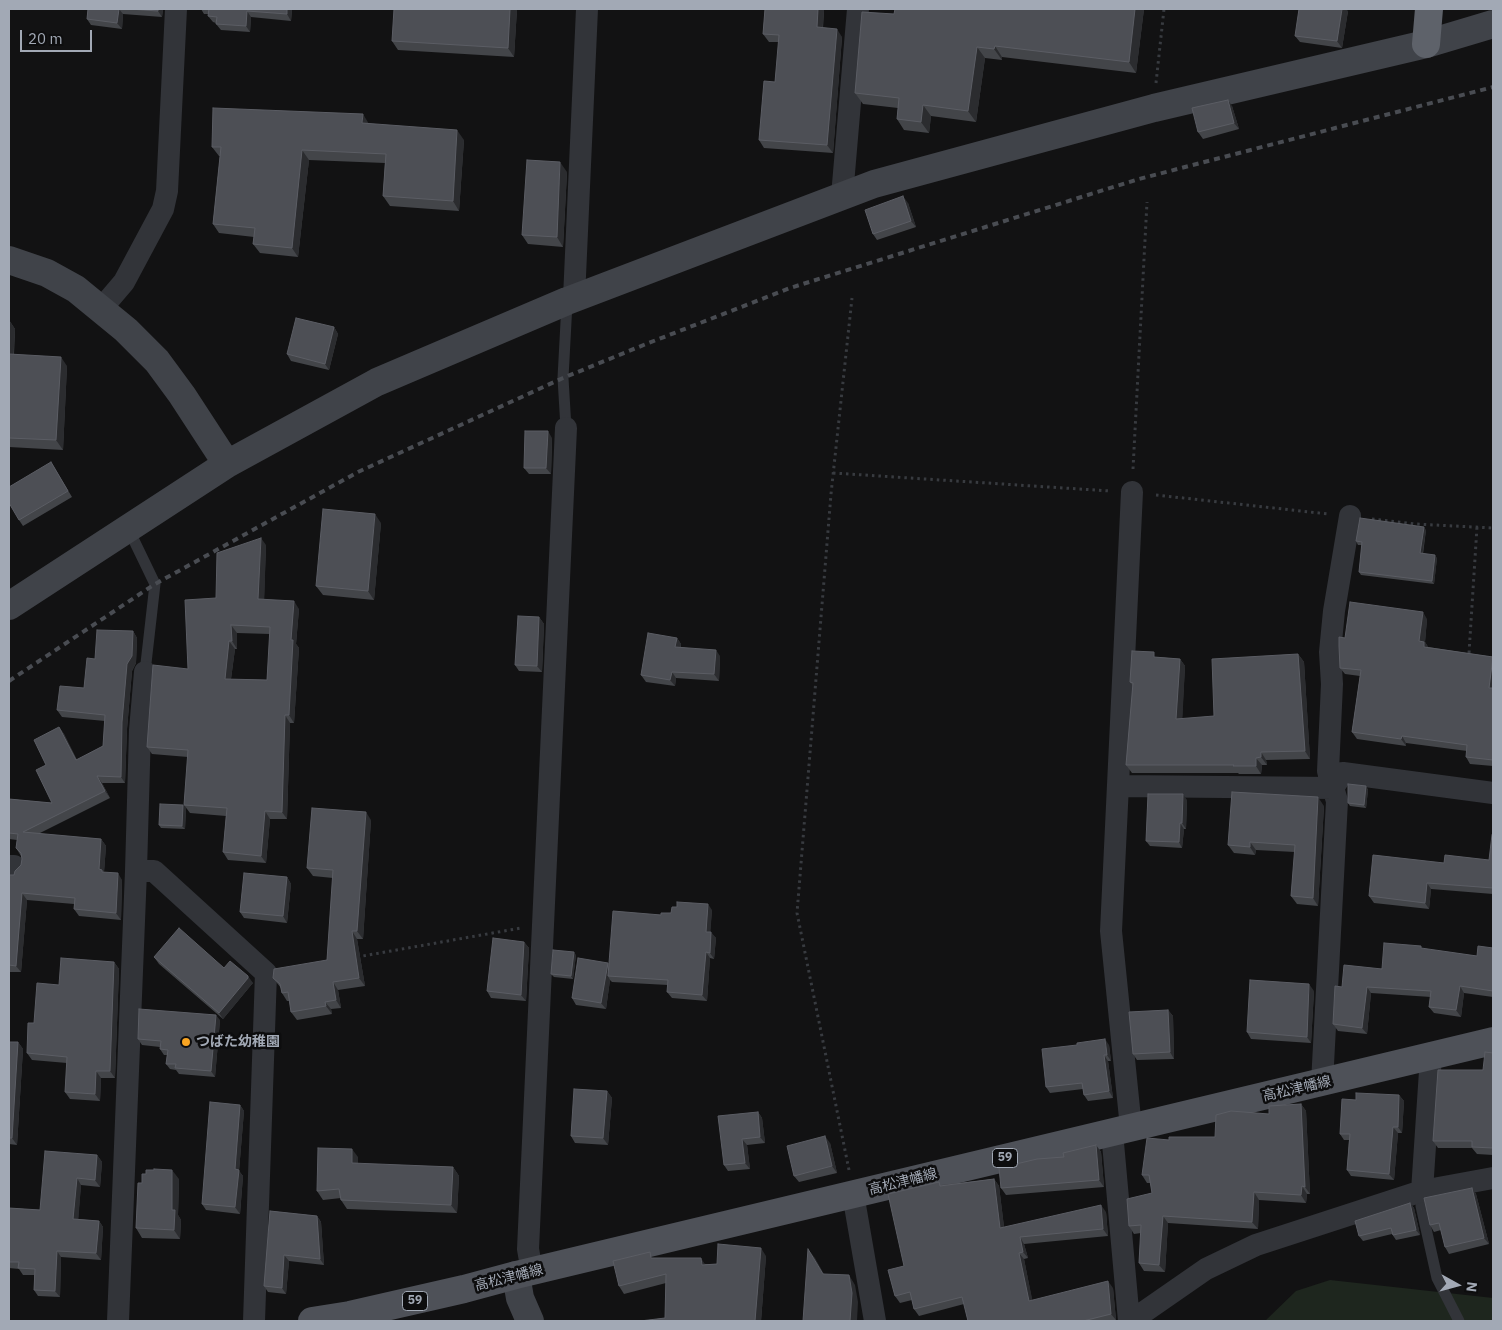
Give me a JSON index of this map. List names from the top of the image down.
{
  "streets": {
    "main road": ["高松津幡線", "59"]
  },
  "places": ["つばた幼稚園"],
  "scale_bar": "20 m",
  "north": "right"
}
